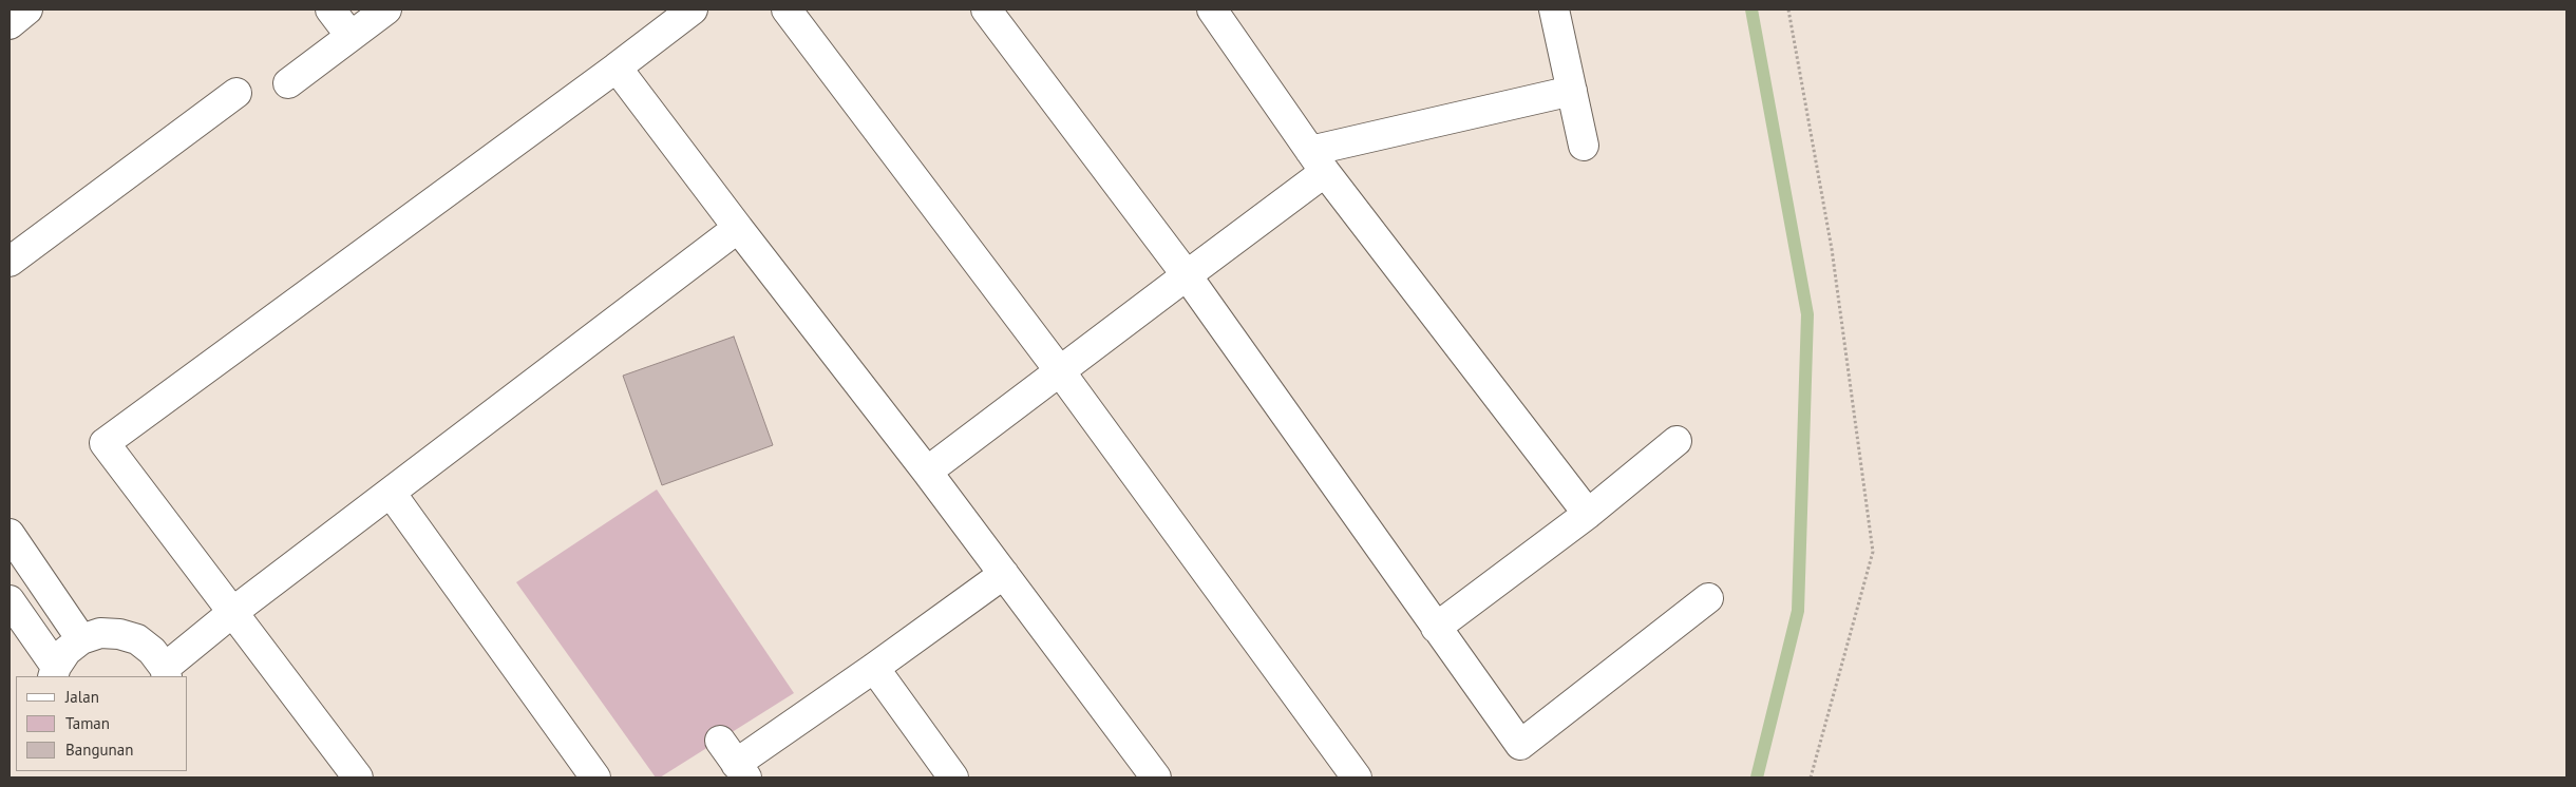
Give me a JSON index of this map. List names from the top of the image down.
{
  "legend": ["Jalan", "Taman", "Bangunan"]
}
